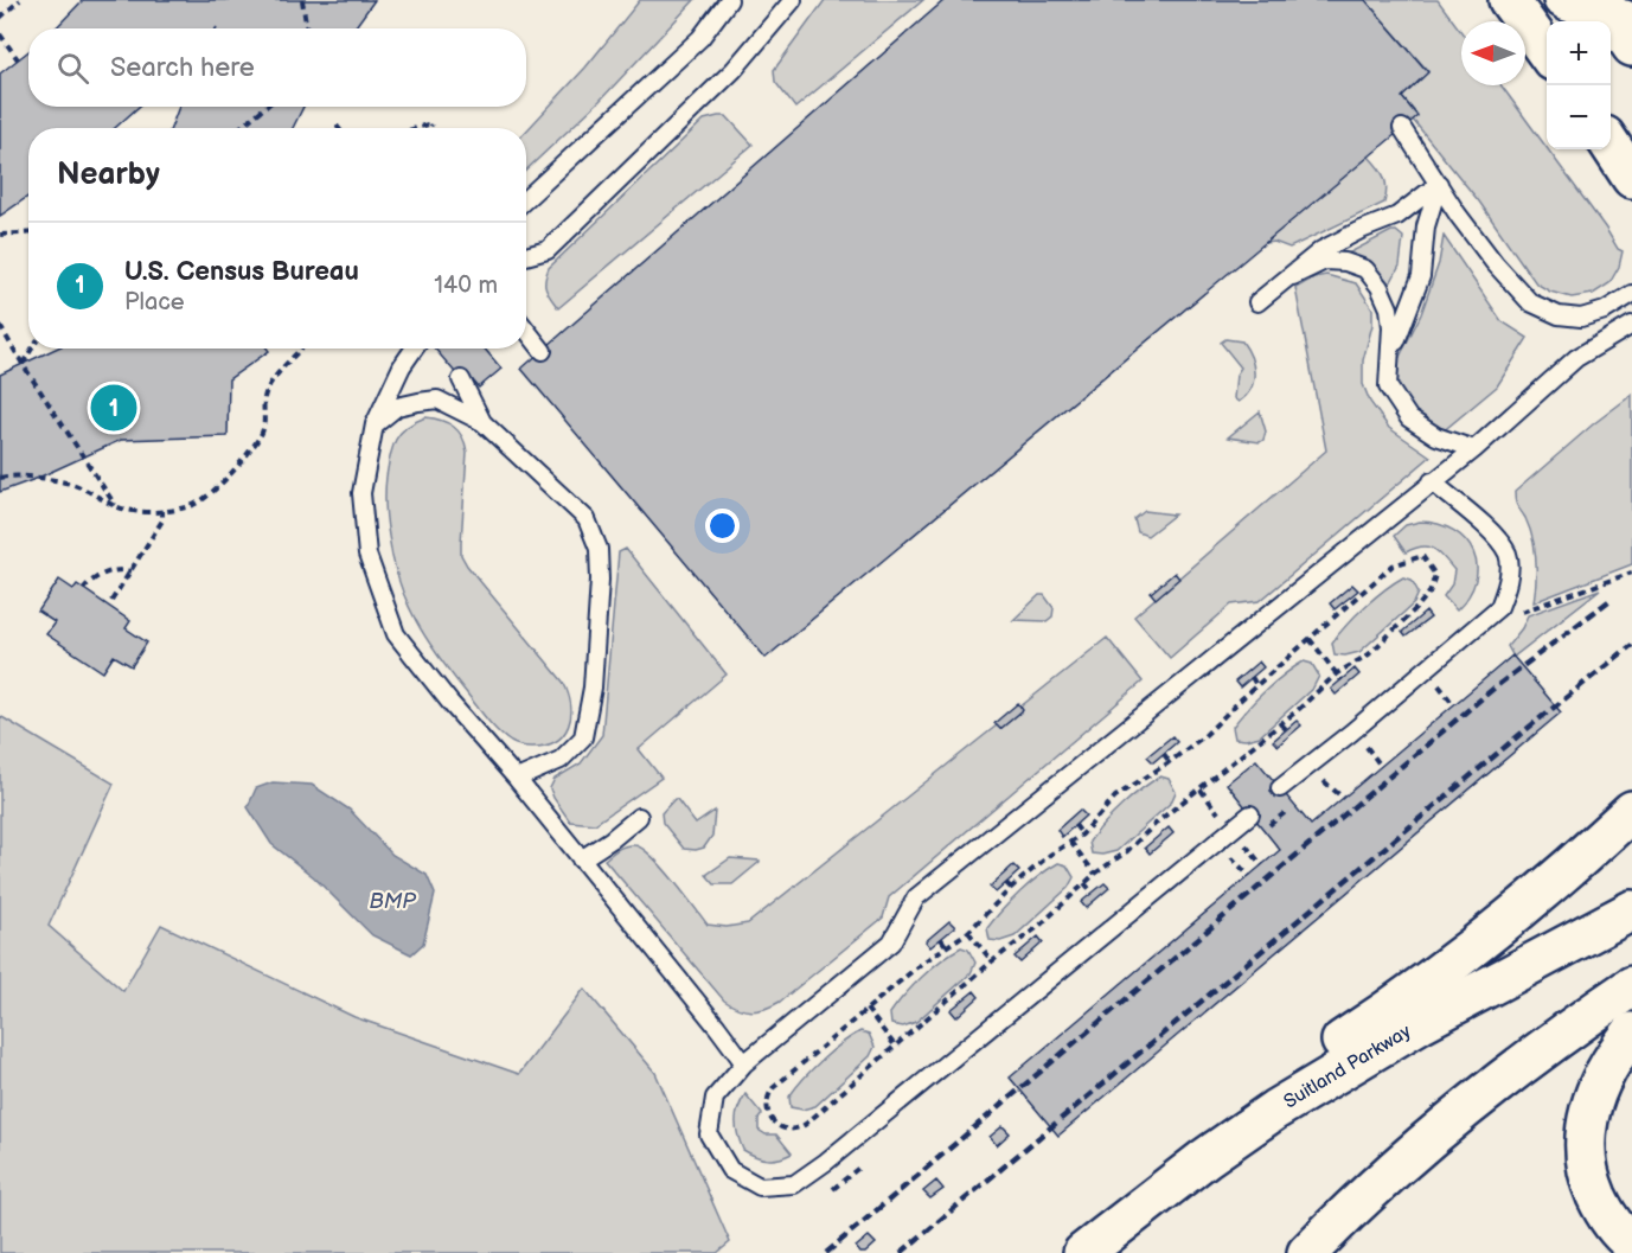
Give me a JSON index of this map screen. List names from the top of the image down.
{
  "streets": {
    "main road": ["Suitland Parkway"]
  },
  "water": ["BMP"],
  "north": "left",
  "page": {
    "map_buttons": ["+", "−"],
    "search": "Search here",
    "heading": "Nearby",
    "list": [
      {
        "mark": "1",
        "name": "U.S. Census Bureau",
        "note": "Place",
        "value": "140 m"
      }
    ],
    "pins": "1"
  }
}
